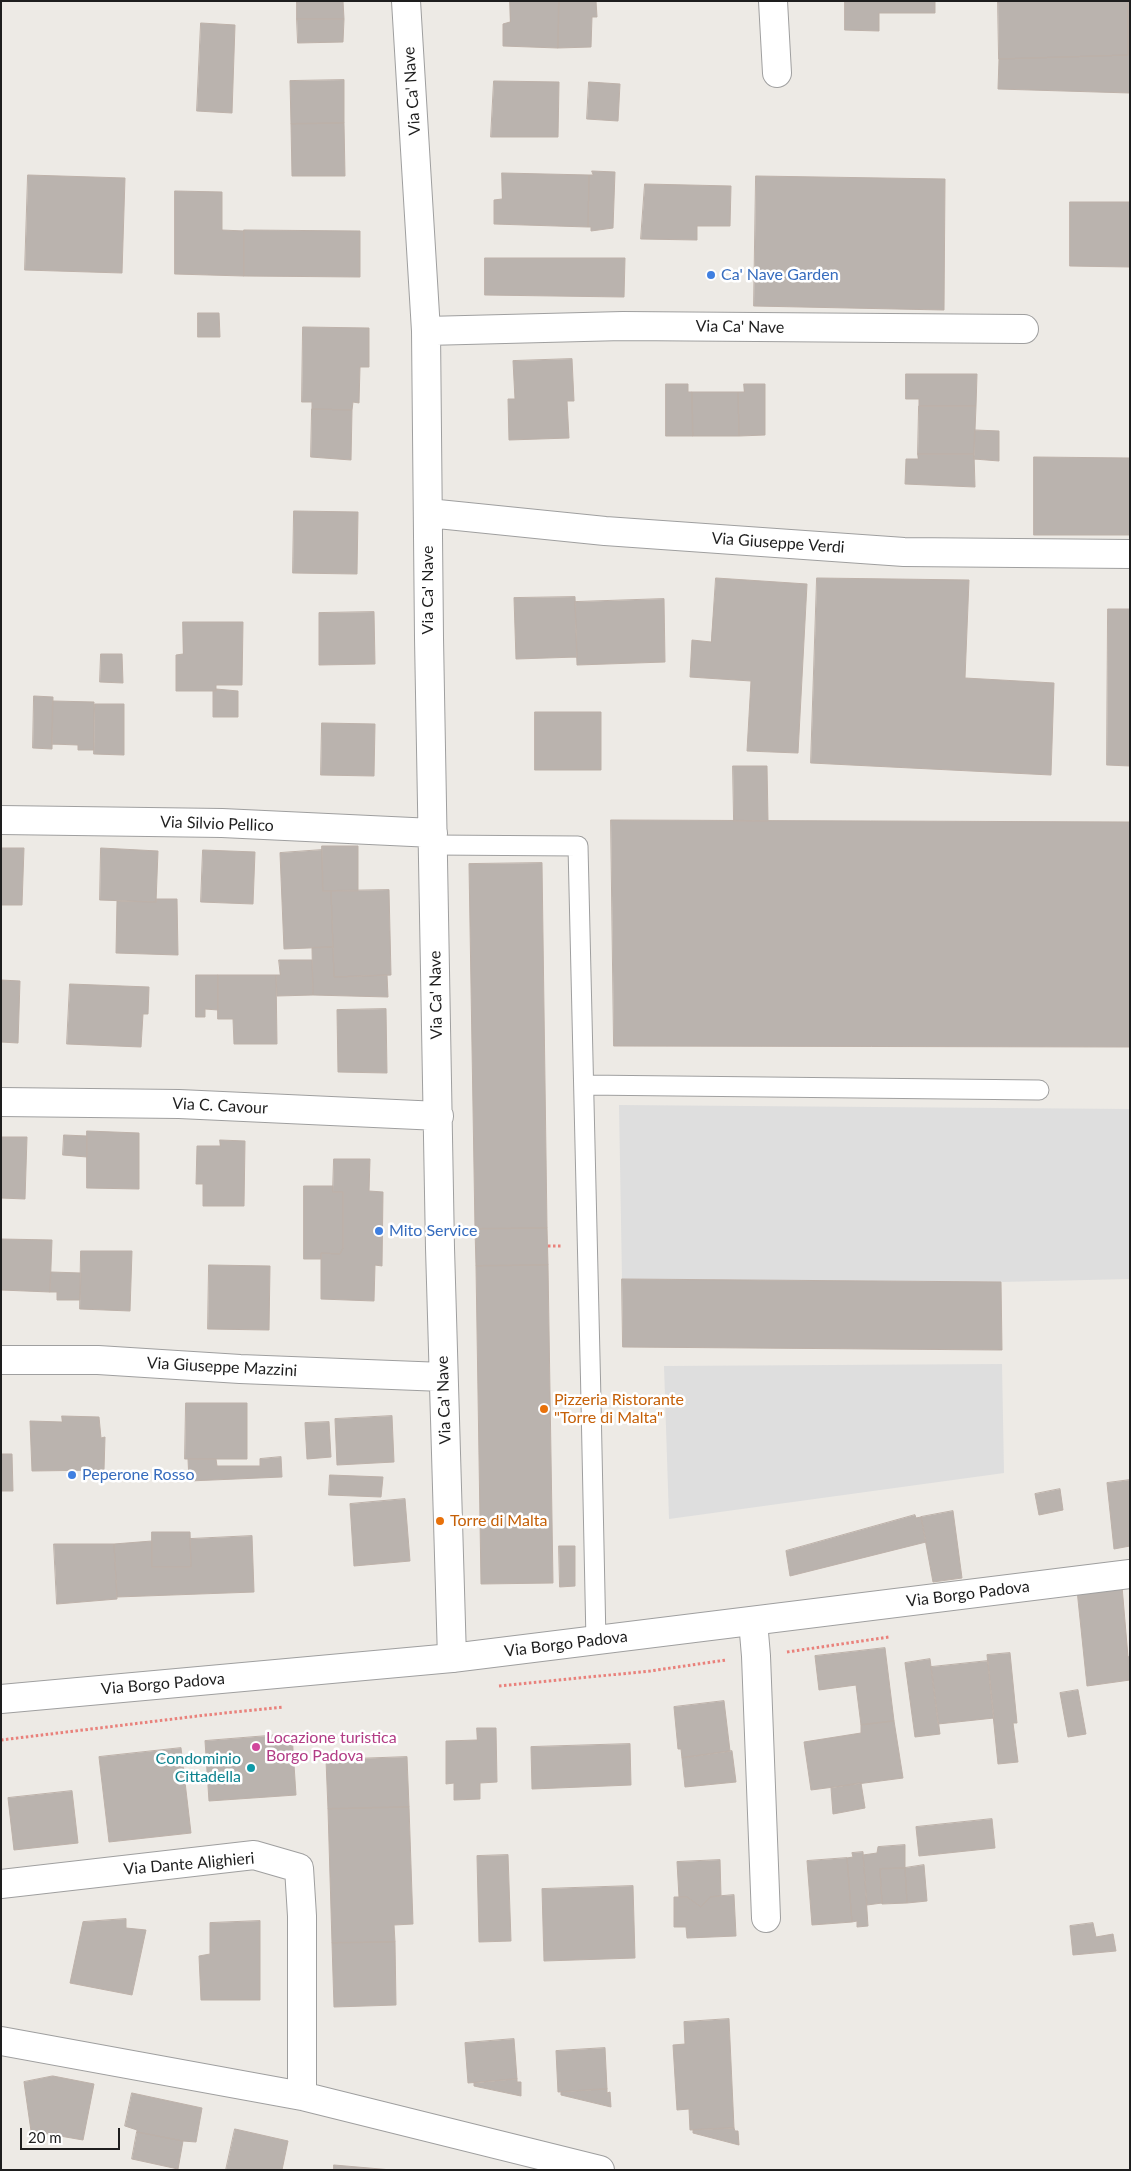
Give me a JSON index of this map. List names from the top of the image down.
{
  "streets": {
    "street": [
      "Via Ca' Nave",
      "Via Giuseppe Verdi",
      "Via Silvio Pellico",
      "Via C. Cavour",
      "Via Giuseppe Mazzini",
      "Via Borgo Padova",
      "Via Dante Alighieri"
    ]
  },
  "crossings": [
    ["Via Ca' Nave", "Via Giuseppe Verdi"],
    ["Via Ca' Nave", "Via Silvio Pellico"],
    ["Via Ca' Nave", "Via C. Cavour"],
    ["Via Ca' Nave", "Via Giuseppe Mazzini"],
    ["Via Ca' Nave", "Via Borgo Padova"]
  ],
  "places": [
    "Ca' Nave Garden",
    "Mito Service",
    "Pizzeria Ristorante \"Torre di Malta\"",
    "Peperone Rosso",
    "Torre di Malta",
    "Locazione turistica Borgo Padova",
    "Condominio Cittadella"
  ],
  "scale_bar": "20 m"
}
